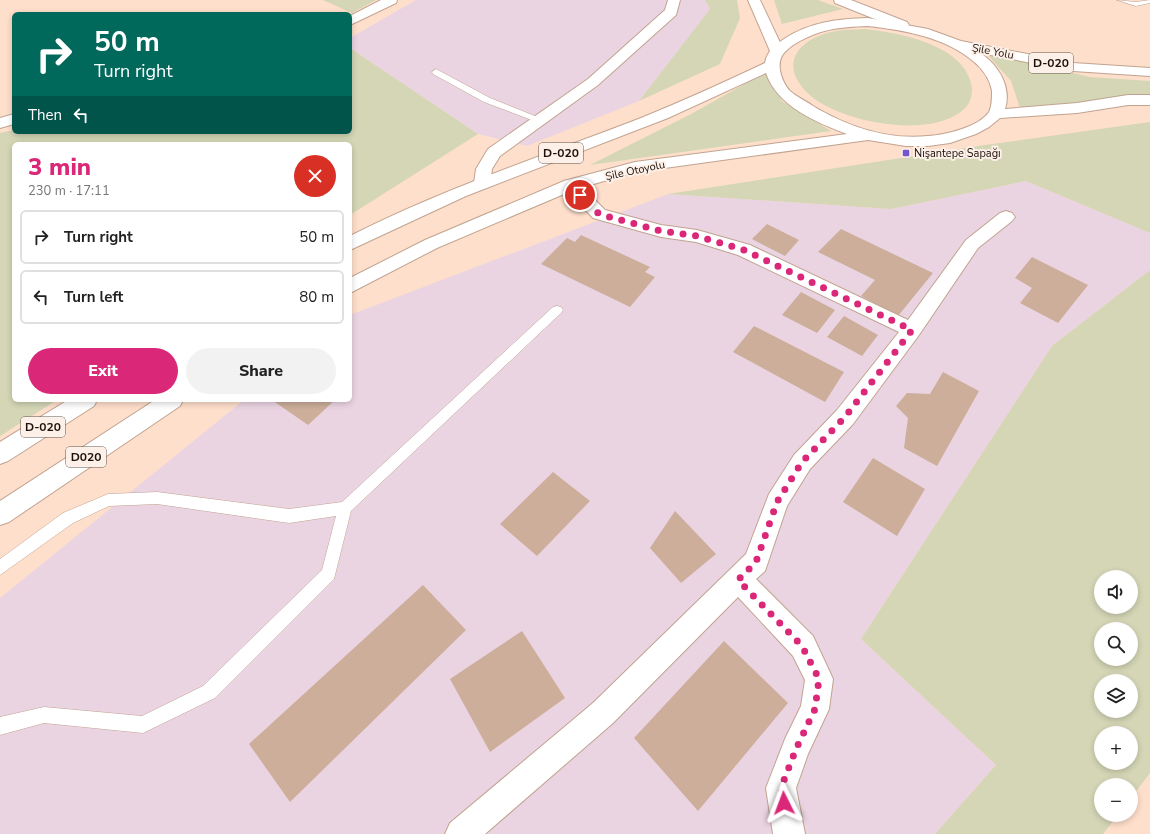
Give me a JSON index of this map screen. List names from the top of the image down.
{
  "streets": {
    "main road": [
      "Şile Yolu",
      "D-020",
      "Şile Otoyolu",
      "D020"
    ]
  },
  "places": {
    "transit": ["Nişantepe Sapağı"]
  },
  "page": {
    "turn": ["50 m", "Turn right"],
    "then": "Then",
    "heading": ["3 min", "230 m · 17:11"],
    "list": [
      {
        "name": "Turn right",
        "value": "50 m"
      },
      {
        "name": "Turn left",
        "value": "80 m"
      }
    ],
    "buttons": ["Exit", "Share"],
    "map_buttons": ["+", "−"]
  }
}
